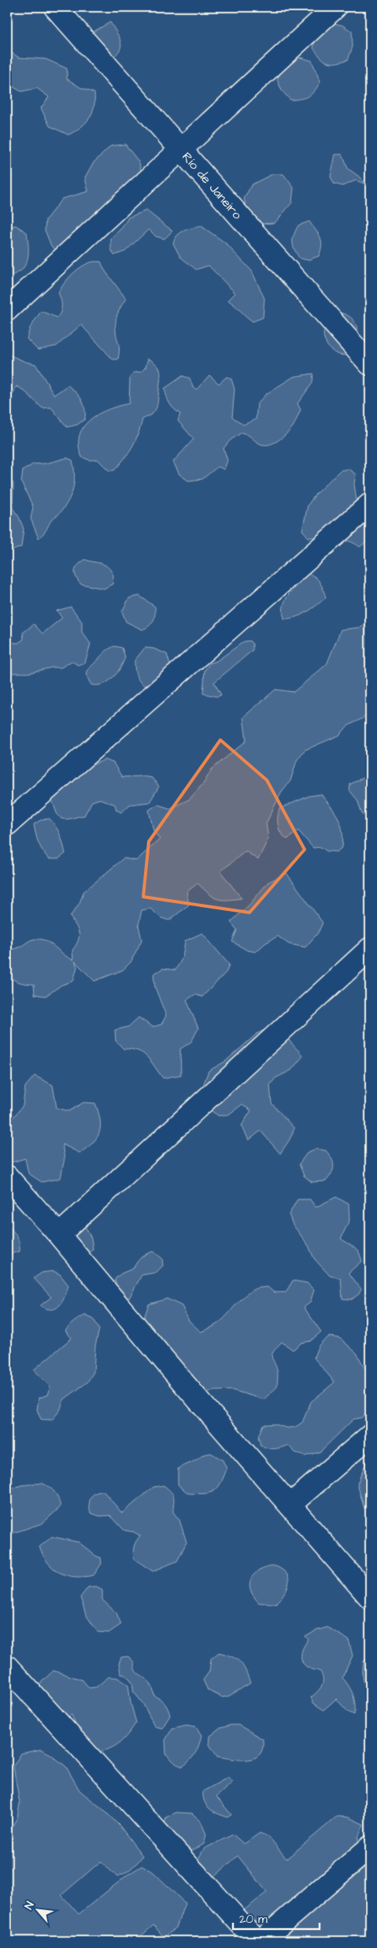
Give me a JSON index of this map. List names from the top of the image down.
{
  "streets": {
    "street": ["Río de Janeiro"]
  },
  "scale_bar": "20 m",
  "north": "top left"
}
